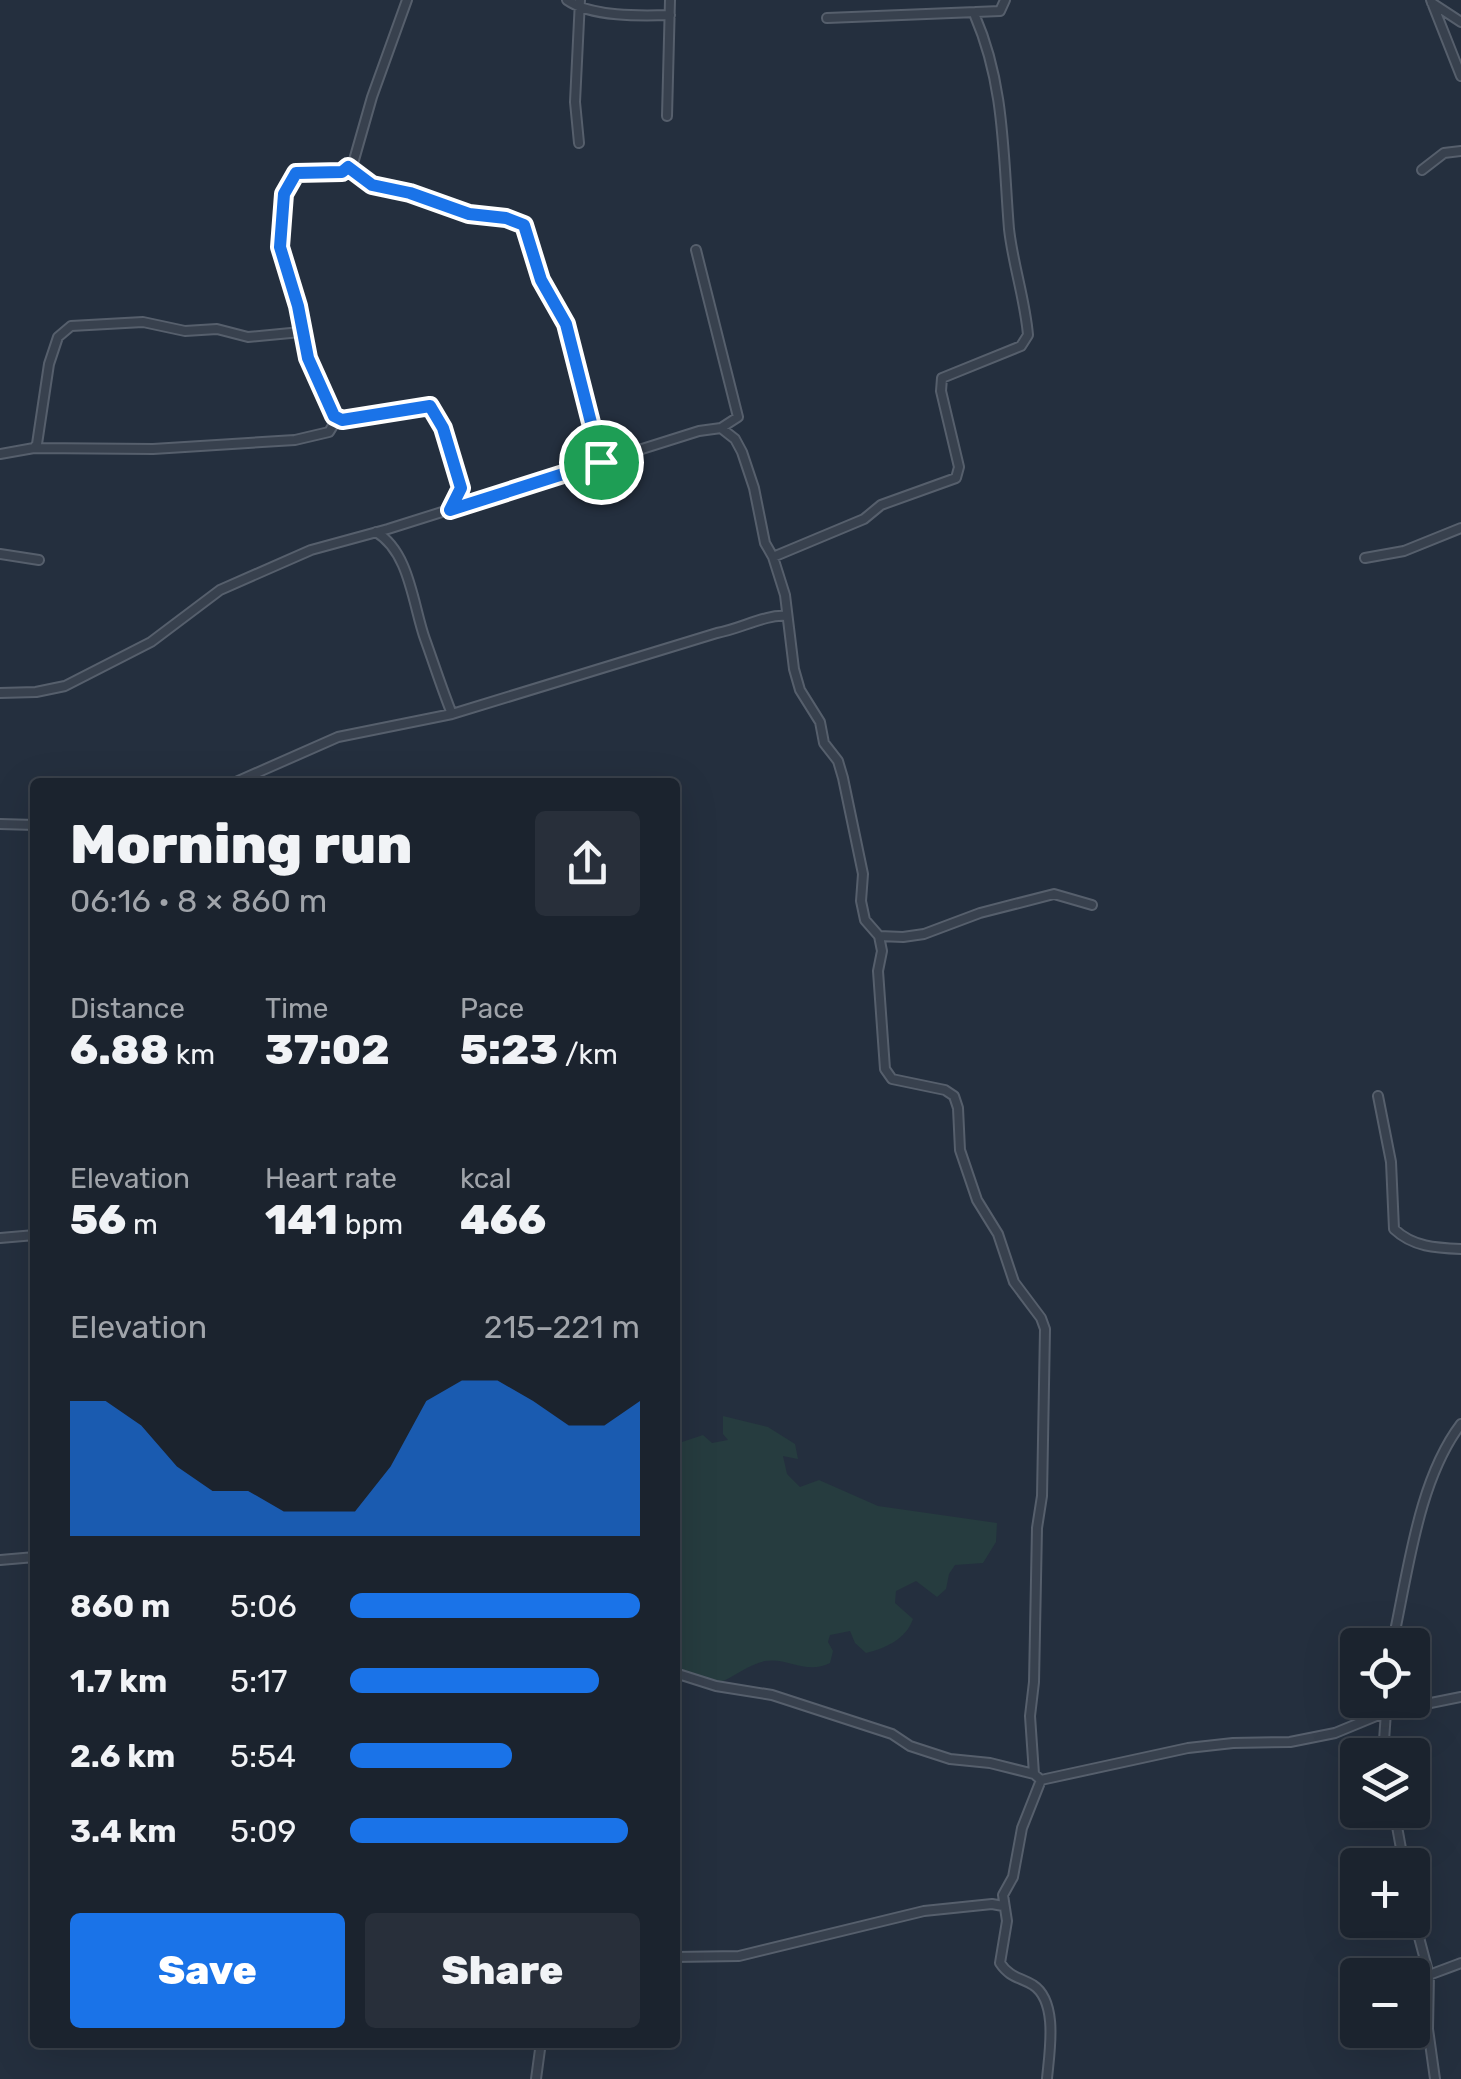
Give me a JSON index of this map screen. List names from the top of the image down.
{
  "page": {
    "heading": ["Morning run", "06:16 · 8 × 860 m"],
    "stats": [
      ["Distance", "6.88 km"],
      ["Time", "37:02"],
      ["Pace", "5:23 /km"],
      ["Elevation", "56 m"],
      ["Heart rate", "141 bpm"],
      ["kcal", "466"]
    ],
    "chart": ["Elevation", "215–221 m"],
    "list": [
      {
        "name": "860 m",
        "note": "5:06"
      },
      {
        "name": "1.7 km",
        "note": "5:17"
      },
      {
        "name": "2.6 km",
        "note": "5:54"
      },
      {
        "name": "3.4 km",
        "note": "5:09"
      }
    ],
    "map_buttons": ["+", "−"],
    "buttons": ["Save", "Share"]
  }
}
